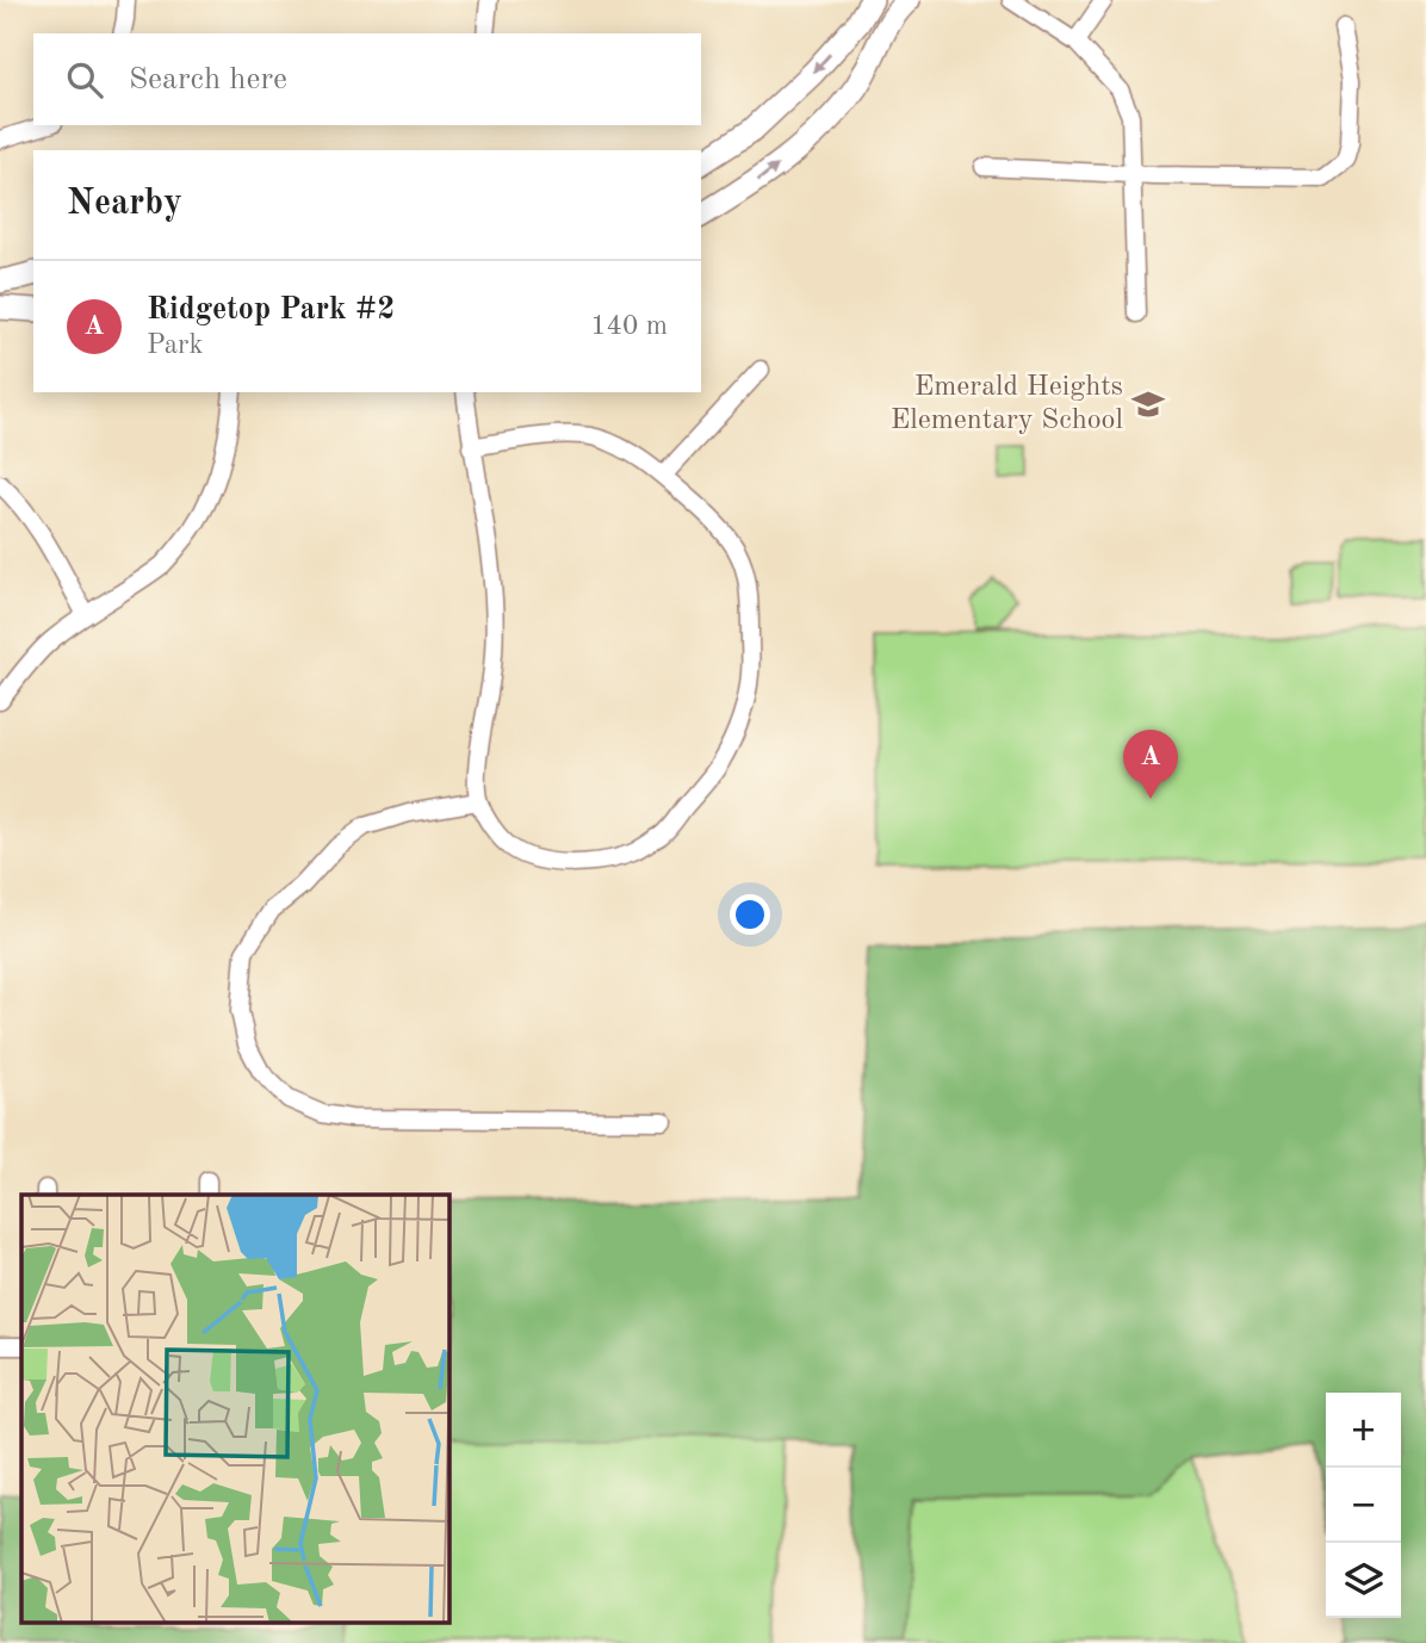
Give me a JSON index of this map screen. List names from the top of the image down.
{
  "places": {
    "school or university": ["Emerald Heights Elementary School"]
  },
  "page": {
    "search": "Search here",
    "heading": "Nearby",
    "list": [
      {
        "mark": "A",
        "name": "Ridgetop Park #2",
        "note": "Park",
        "value": "140 m"
      }
    ],
    "pins": "A",
    "map_buttons": ["+", "−"]
  }
}
